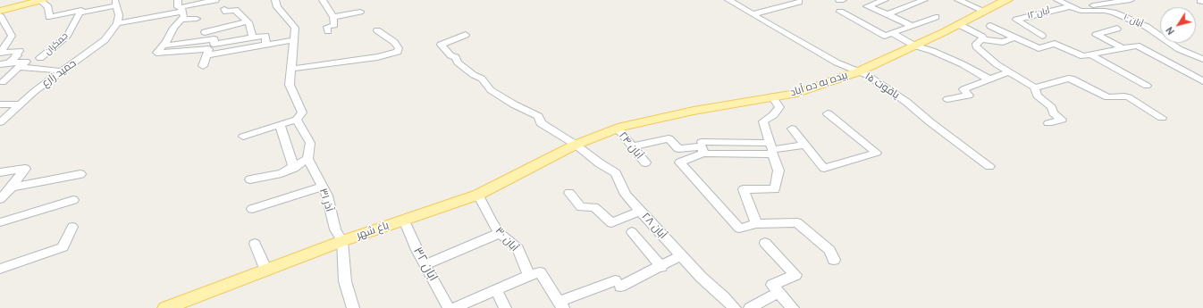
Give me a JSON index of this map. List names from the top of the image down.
{
  "streets": {
    "main road": ["بیده به ده آباد", "باغ شهر"],
    "street": [
      "آبان ۱۲",
      "آبان ۱۰",
      "جمکران",
      "حمید زارع",
      "یاقوت ۱۵",
      "آبان ۲۴",
      "آذر ۳۱",
      "آبان ۲۸",
      "آبان ۳۰",
      "ابان ۳۲"
    ]
  },
  "crossings": [
    ["آبان ۱۲", "آبان ۱۰"],
    ["بیده به ده آباد", "یاقوت ۱۵"],
    ["بیده به ده آباد", "آبان ۲۴"],
    ["بیده به ده آباد", "آبان ۲۸"],
    ["بیده به ده آباد", "باغ شهر"],
    ["آذر ۳۱", "باغ شهر"],
    ["آبان ۲۸", "باغ شهر"],
    ["باغ شهر", "آبان ۳۰"],
    ["باغ شهر", "ابان ۳۲"]
  ],
  "north": "bottom left"
}
